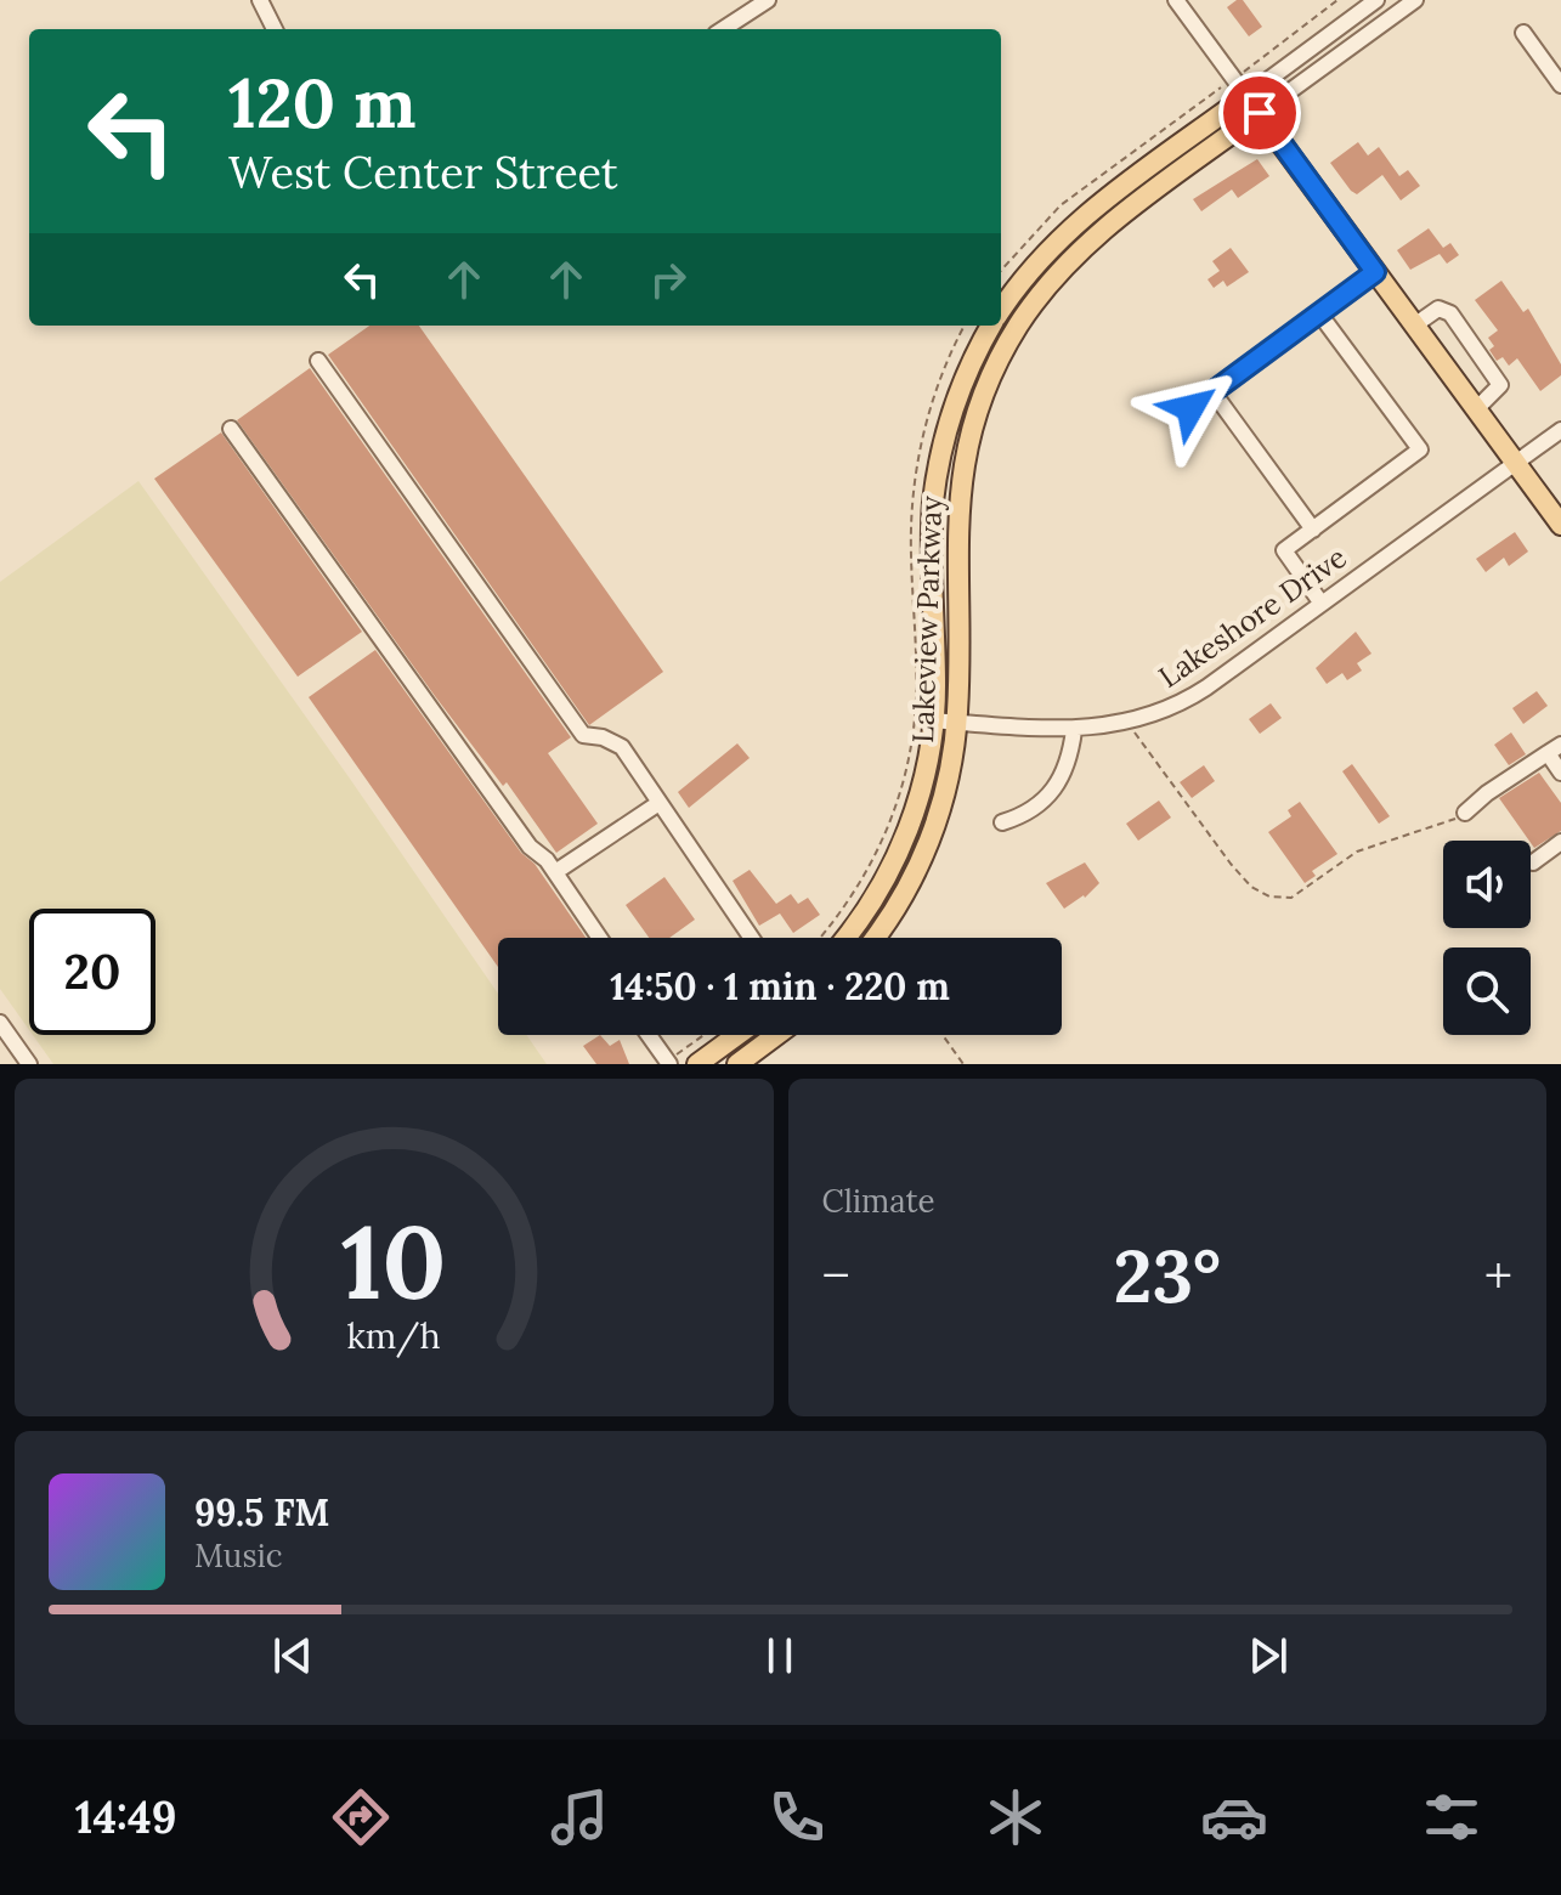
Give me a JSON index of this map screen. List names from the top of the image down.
{
  "streets": {
    "main road": ["Lakeview Parkway"],
    "street": ["Lakeshore Drive"]
  },
  "crossings": [
    ["Lakeshore Drive", "Lakeview Parkway"]
  ],
  "page": {
    "turn": ["120 m", "West Center Street"],
    "limit": "20",
    "trip": "14:50 · 1 min · 220 m",
    "tile": "Climate",
    "heat": ["−", "23°", "+"],
    "song": ["99.5 FM", "Music"],
    "tabs": "14:49",
    "gauge": ["10", "km/h"]
  }
}
